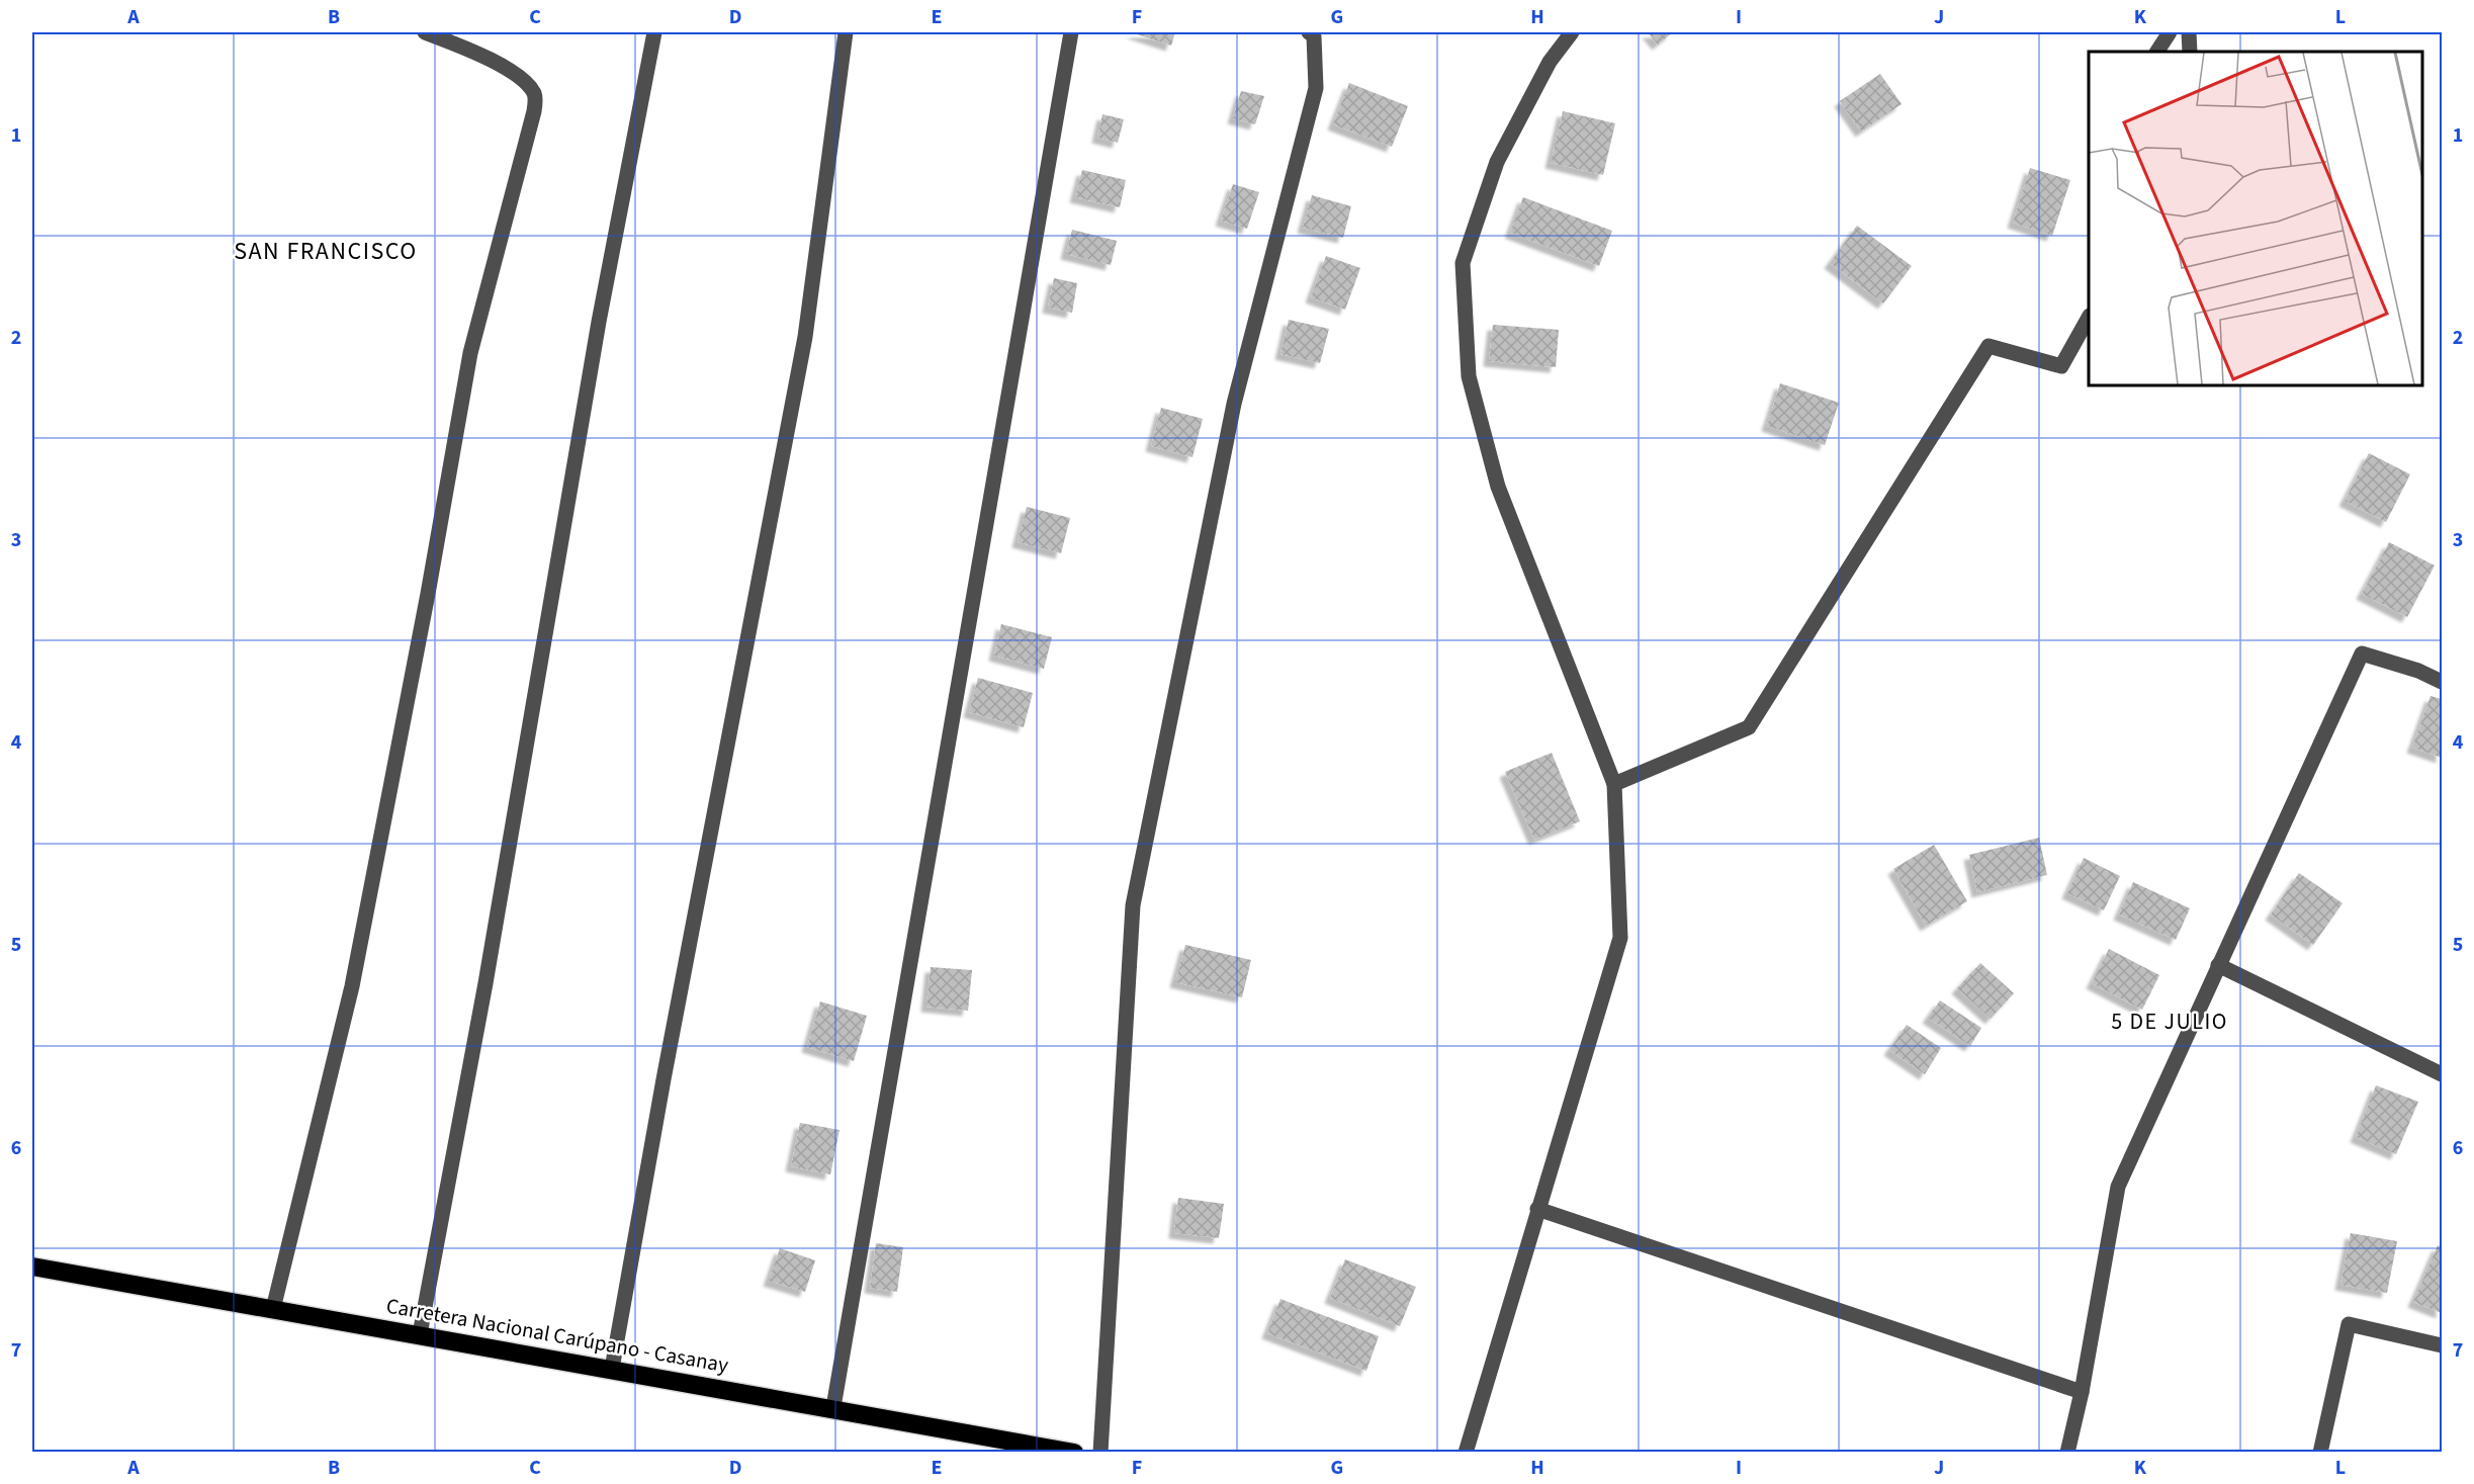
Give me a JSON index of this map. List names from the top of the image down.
{
  "streets": {
    "highway": ["Carretera Nacional Carúpano - Casanay"]
  },
  "districts": ["SAN FRANCISCO", "5 DE JULIO"],
  "grid": {
    "columns": [
      "A",
      "B",
      "C",
      "D",
      "E",
      "F",
      "G",
      "H",
      "I",
      "J",
      "K",
      "L"
    ],
    "rows": [
      "1",
      "2",
      "3",
      "4",
      "5",
      "6",
      "7"
    ]
  }
}
